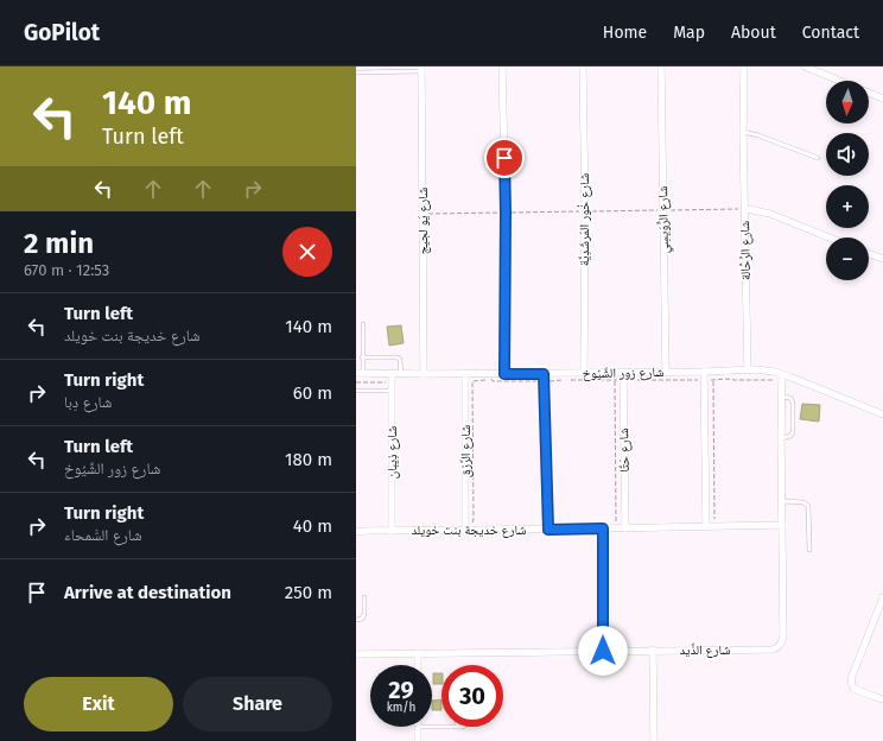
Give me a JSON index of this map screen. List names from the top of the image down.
{
  "streets": {
    "street": [
      "شارع خُور المَرشَدِيَّة",
      "شارع الرُّوَيسِي",
      "شارع يَو لجيج",
      "شارع الرَّحَّالة",
      "شارع زور الشِّيُوخ",
      "شارع حَتَّا",
      "شارع الرِّزق",
      "شارع ذِيبان",
      "شارع خديجة بنت خويلد",
      "شارع الذِّيد"
    ]
  },
  "crossings": [
    ["شارع خُور المَرشَدِيَّة", "شارع زور الشِّيُوخ"],
    ["شارع الرُّوَيسِي", "شارع زور الشِّيُوخ"],
    ["شارع يَو لجيج", "شارع زور الشِّيُوخ"],
    ["شارع الرَّحَّالة", "شارع زور الشِّيُوخ"],
    ["شارع زور الشِّيُوخ", "شارع حَتَّا"],
    ["شارع زور الشِّيُوخ", "شارع الرِّزق"],
    ["شارع زور الشِّيُوخ", "شارع ذِيبان"],
    ["شارع زور الشِّيُوخ", "شارع الذِّيد"],
    ["شارع حَتَّا", "شارع خديجة بنت خويلد"],
    ["شارع الرِّزق", "شارع خديجة بنت خويلد"],
    ["شارع ذِيبان", "شارع خديجة بنت خويلد"],
    ["شارع خديجة بنت خويلد", "شارع الذِّيد"]
  ],
  "north": "bottom",
  "page": {
    "header": "GoPilot",
    "nav": [
      "Home",
      "Map",
      "About",
      "Contact"
    ],
    "turn": ["140 m", "Turn left"],
    "map_buttons": ["+", "−"],
    "heading": ["2 min", "670 m · 12:53"],
    "list": [
      {
        "name": "Turn left",
        "note": "شارع خديجة بنت خويلد",
        "value": "140 m"
      },
      {
        "name": "Turn right",
        "note": "شارع دِبا",
        "value": "60 m"
      },
      {
        "name": "Turn left",
        "note": "شارع زور الشِّيُوخ",
        "value": "180 m"
      },
      {
        "name": "Turn right",
        "note": "شارع السَّمحاء",
        "value": "40 m"
      },
      {
        "name": "Arrive at destination",
        "value": "250 m"
      }
    ],
    "speed": "29 km/h",
    "limit": "30",
    "buttons": ["Exit", "Share"]
  }
}
